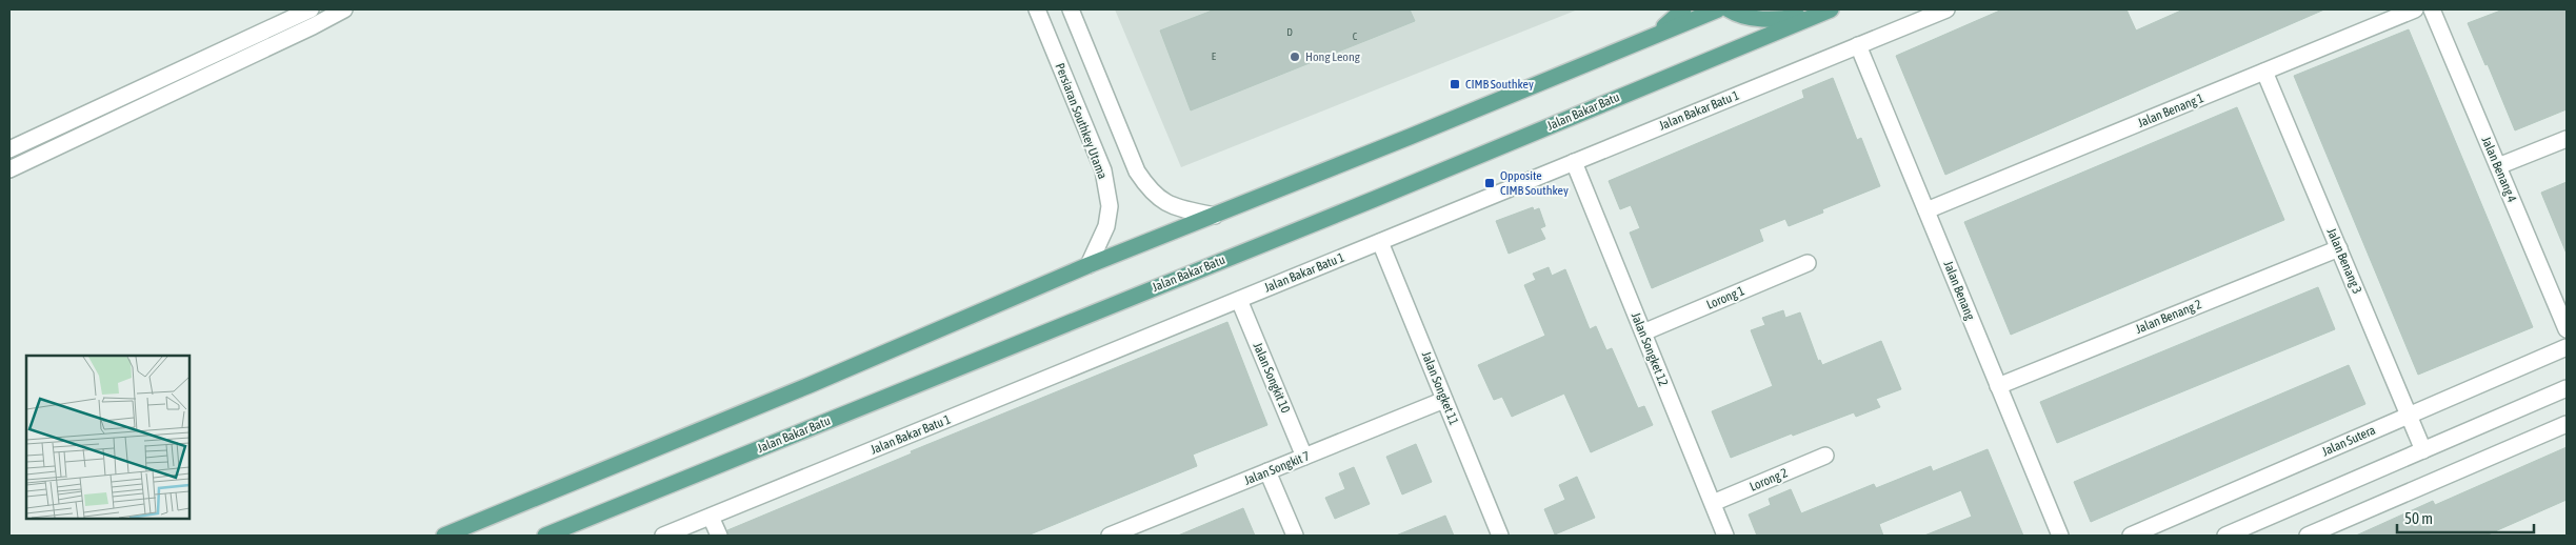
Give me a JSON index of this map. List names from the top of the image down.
{
  "streets": {
    "main road": ["Jalan Bakar Batu"],
    "street": [
      "Jalan Bakar Batu 1",
      "Jalan Benang 1",
      "Persiaran Southkey Utama",
      "Jalan Benang 4",
      "Jalan Benang 3",
      "Jalan Benang",
      "Lorong 1",
      "Jalan Benang 2",
      "Jalan Songket 12",
      "Jalan Songkit 10",
      "Jalan Songket 11",
      "Jalan Sutera",
      "Jalan Songkit 7",
      "Lorong 2"
    ]
  },
  "crossings": [
    ["Jalan Bakar Batu 1", "Jalan Benang"],
    ["Jalan Bakar Batu 1", "Jalan Songket 12"],
    ["Jalan Bakar Batu 1", "Jalan Songkit 10"],
    ["Jalan Bakar Batu 1", "Jalan Songket 11"],
    ["Jalan Benang 1", "Jalan Benang 3"],
    ["Jalan Benang 1", "Jalan Benang"],
    ["Jalan Benang 3", "Jalan Benang 2"],
    ["Jalan Benang 3", "Jalan Sutera"],
    ["Jalan Benang", "Jalan Benang 2"],
    ["Lorong 1", "Jalan Songket 12"],
    ["Jalan Songket 12", "Lorong 2"],
    ["Jalan Songkit 10", "Jalan Songkit 7"],
    ["Jalan Songket 11", "Jalan Songkit 7"]
  ],
  "places": {
    "other": ["Hong Leong"],
    "transit": ["CIMB Southkey", "Opposite CIMB Southkey"]
  },
  "house_numbers": ["D", "C", "E"],
  "scale_bar": "50 m"
}
